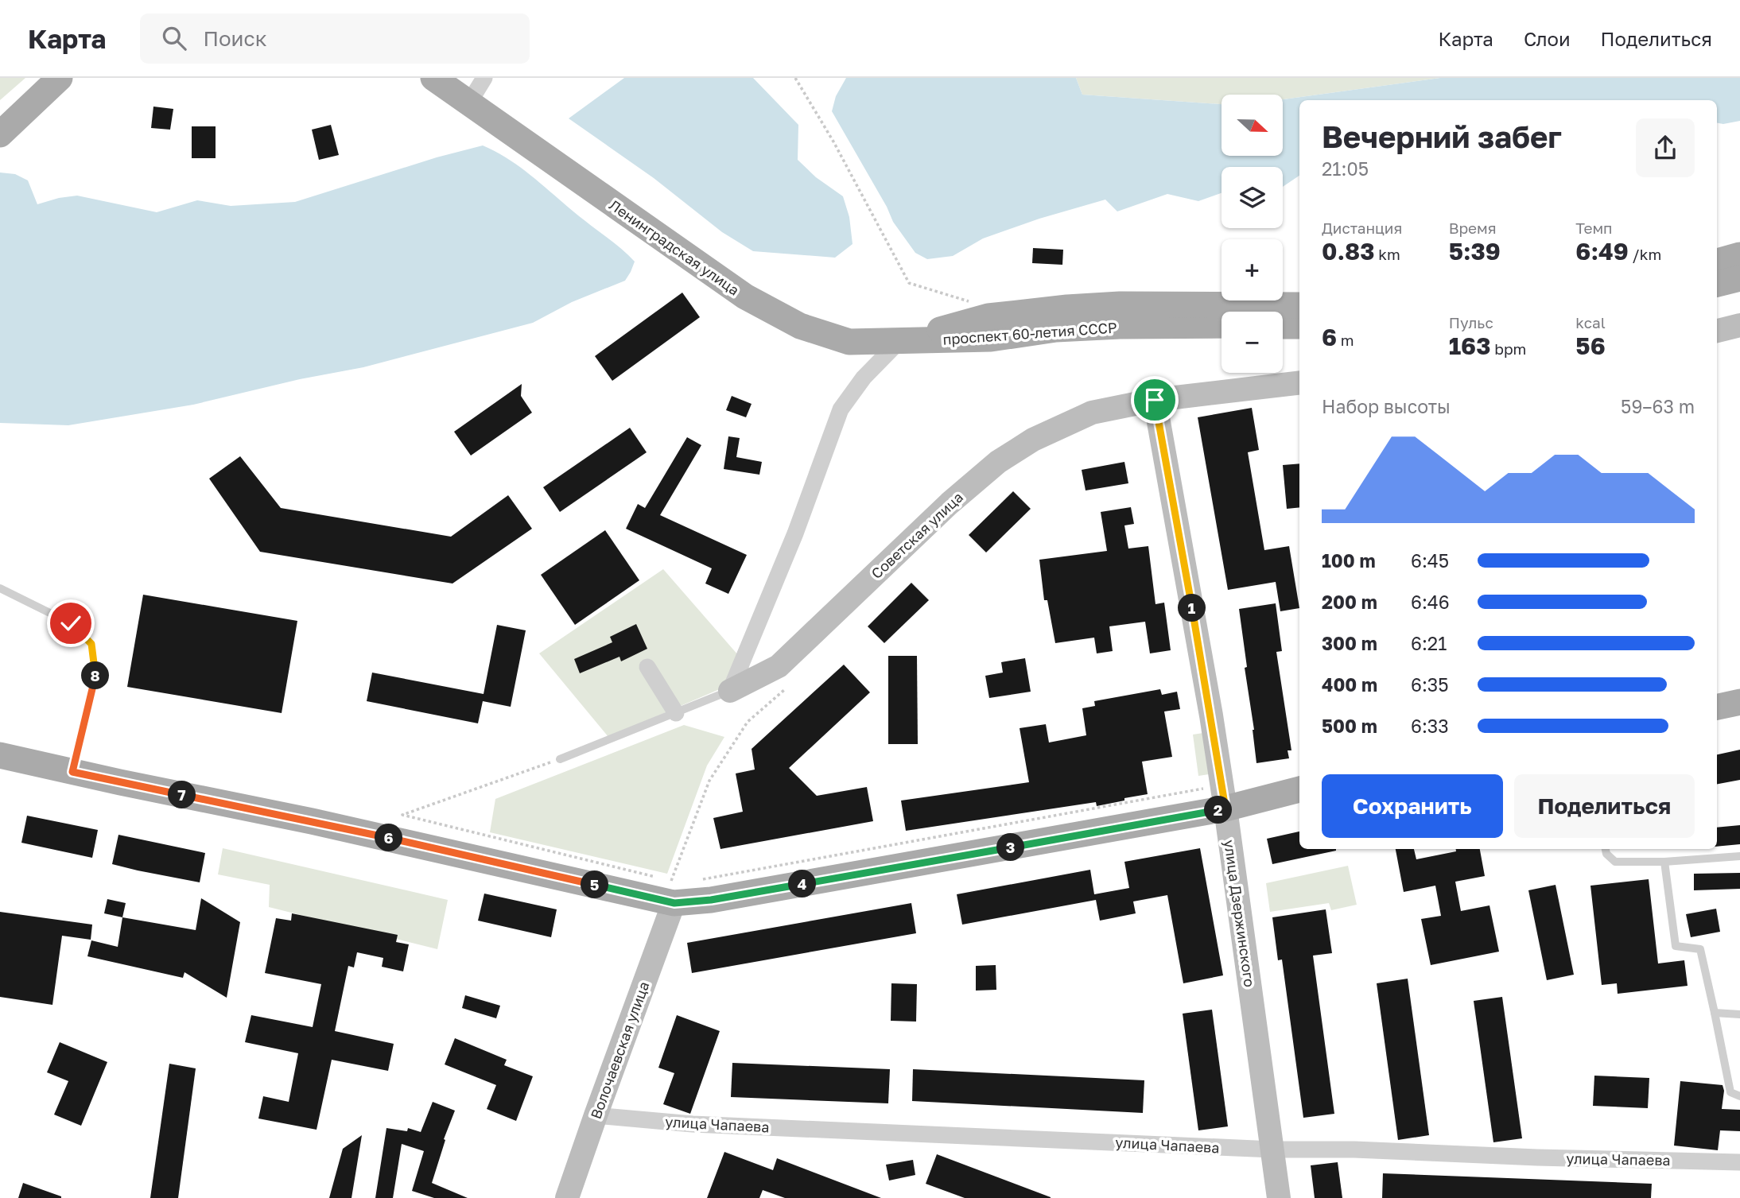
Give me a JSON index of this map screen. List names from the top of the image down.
{
  "streets": {
    "main road": [
      "Ленинградская улица",
      "проспект 60-летия СССР",
      "Советская улица",
      "улица Дзержинского",
      "Волочаевская улица"
    ],
    "street": ["улица Чапаева"]
  },
  "crossings": [
    ["Ленинградская улица", "проспект 60-летия СССР"],
    ["Советская улица", "улица Дзержинского"],
    ["улица Дзержинского", "улица Чапаева"],
    ["Волочаевская улица", "улица Чапаева"]
  ],
  "north": "right",
  "page": {
    "header": "Карта",
    "search": "Поиск",
    "nav": ["Карта", "Слои", "Поделиться"],
    "map_buttons": ["+", "−"],
    "heading": ["Вечерний забег", "21:05"],
    "stats": [
      ["Дистанция", "0.83 km"],
      ["Время", "5:39"],
      ["Темп", "6:49 /km"],
      ["6 m"],
      ["Пульс", "163 bpm"],
      ["kcal", "56"]
    ],
    "chart": ["Набор высоты", "59–63 m"],
    "list": [
      {
        "name": "100 m",
        "note": "6:45"
      },
      {
        "name": "200 m",
        "note": "6:46"
      },
      {
        "name": "300 m",
        "note": "6:21"
      },
      {
        "name": "400 m",
        "note": "6:35"
      },
      {
        "name": "500 m",
        "note": "6:33"
      }
    ],
    "pins": [
      "1",
      "8",
      "7",
      "2",
      "6",
      "3",
      "4",
      "5"
    ],
    "buttons": ["Сохранить", "Поделиться"]
  }
}
